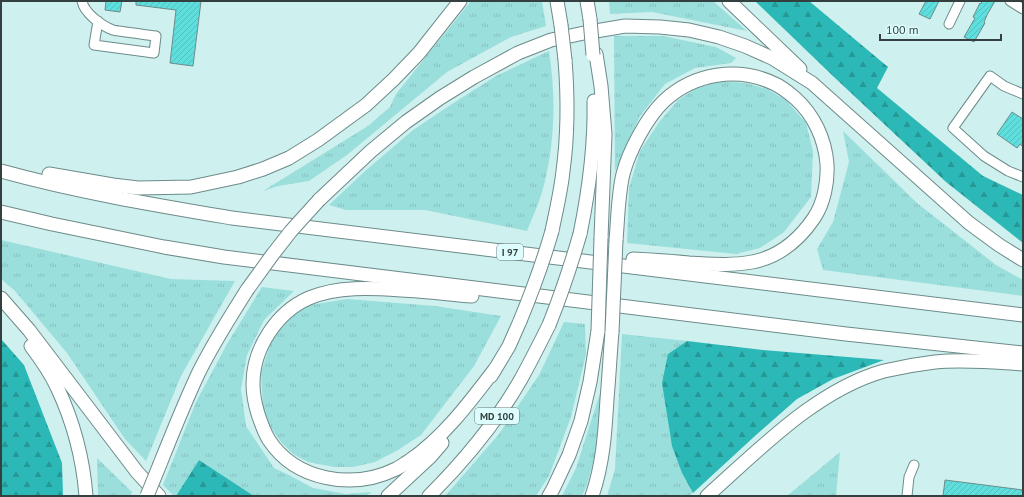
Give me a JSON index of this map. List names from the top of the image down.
{
  "streets": {
    "highway": ["I 97", "MD 100"]
  },
  "scale_bar": "100 m"
}
